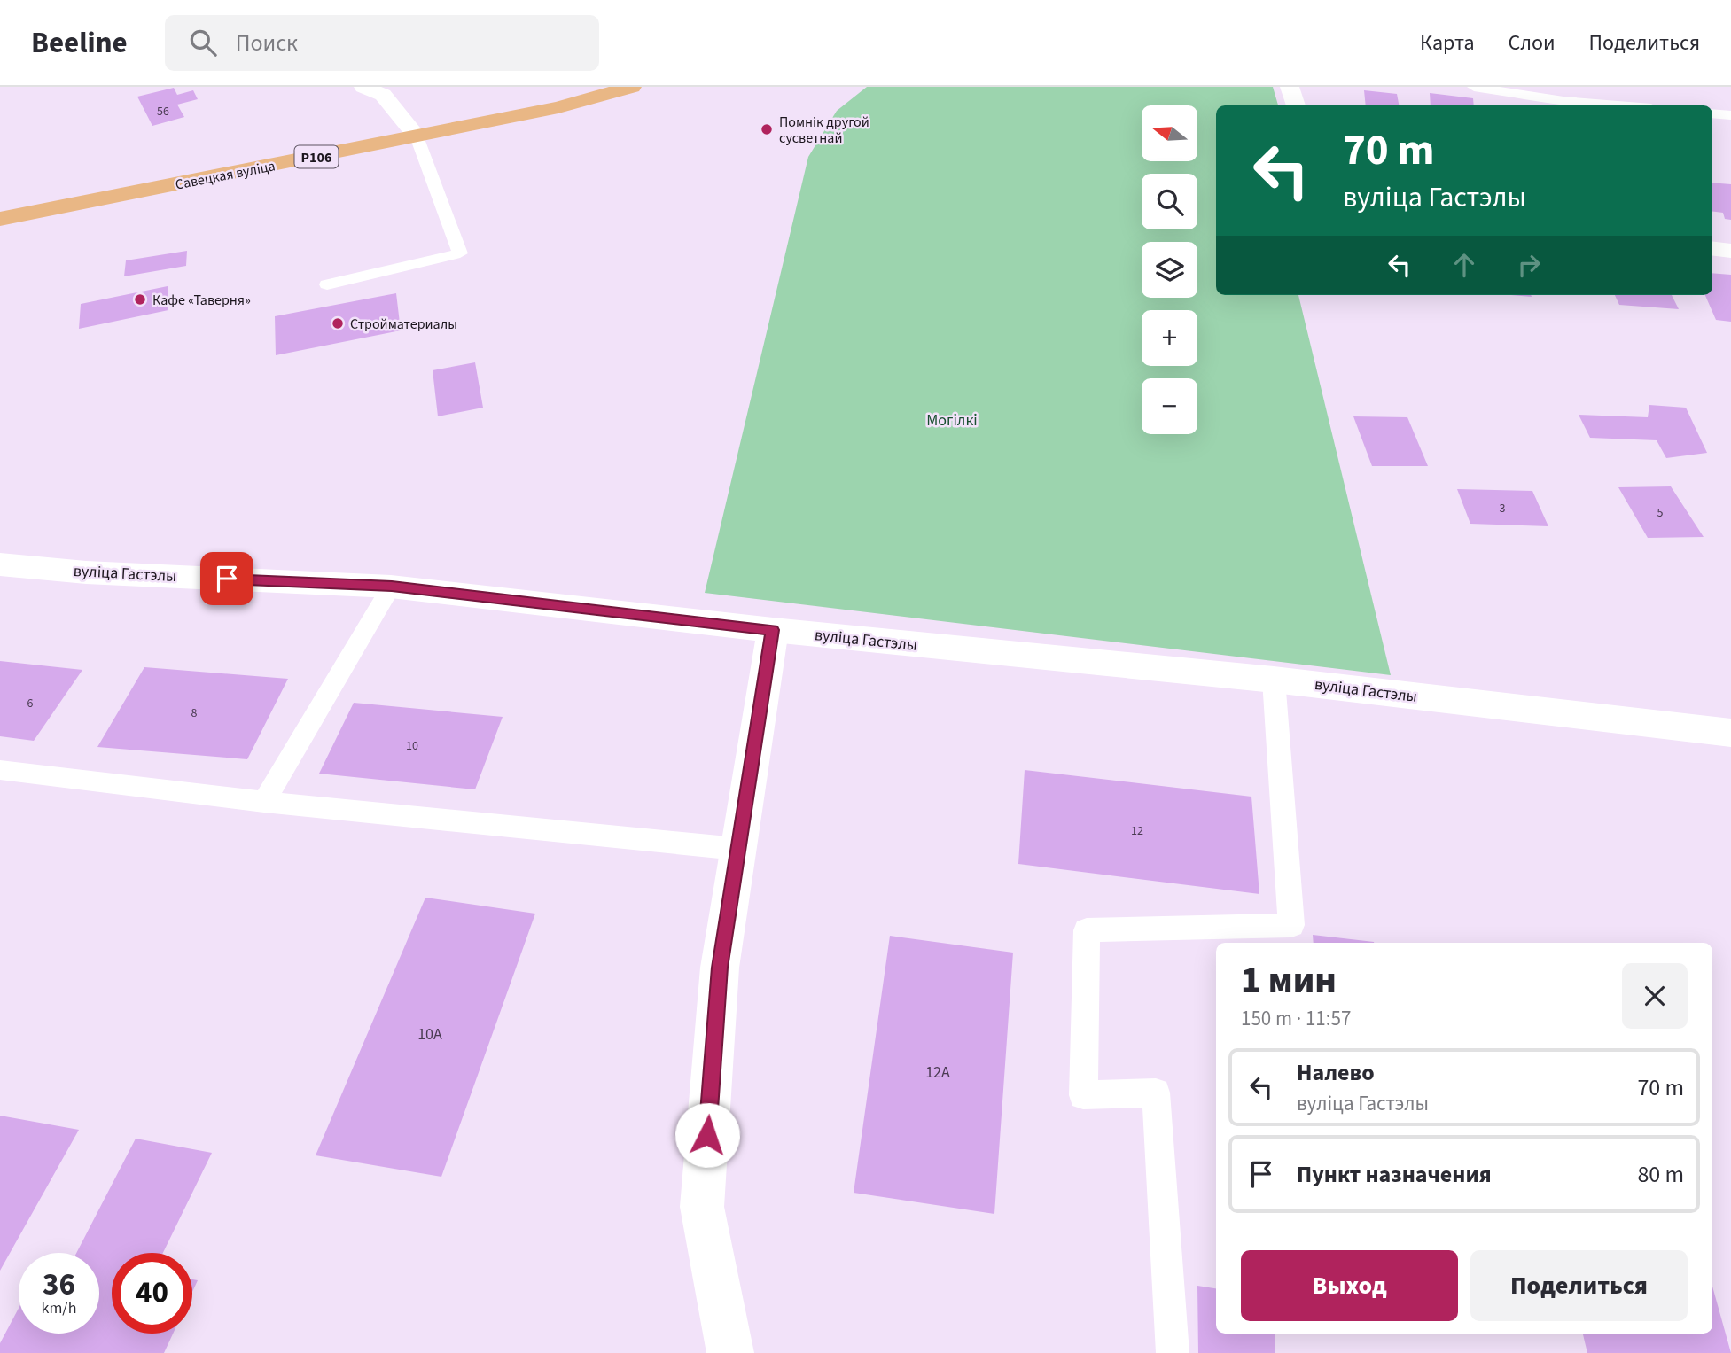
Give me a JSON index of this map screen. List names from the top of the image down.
{
  "streets": {
    "main road": ["Р106", "Савецкая вуліца"],
    "street": ["вуліца Гастэлы"]
  },
  "parks": ["Могілкі"],
  "places": ["Помнік другой сусветнай", "Кафе «Таверня»", "Стройматериалы"],
  "house_numbers": [
    "56",
    "3",
    "5",
    "6",
    "8",
    "10",
    "12",
    "10А",
    "12А"
  ],
  "north": "left",
  "page": {
    "header": "Beeline",
    "search": "Поиск",
    "nav": ["Карта", "Слои", "Поделиться"],
    "map_buttons": ["+", "−"],
    "turn": ["70 m", "вуліца Гастэлы"],
    "heading": ["1 мин", "150 m · 11:57"],
    "list": [
      {
        "name": "Налево",
        "note": "вуліца Гастэлы",
        "value": "70 m"
      },
      {
        "name": "Пункт назначения",
        "value": "80 m"
      }
    ],
    "buttons": ["Выход", "Поделиться"],
    "speed": "36 km/h",
    "limit": "40"
  }
}
